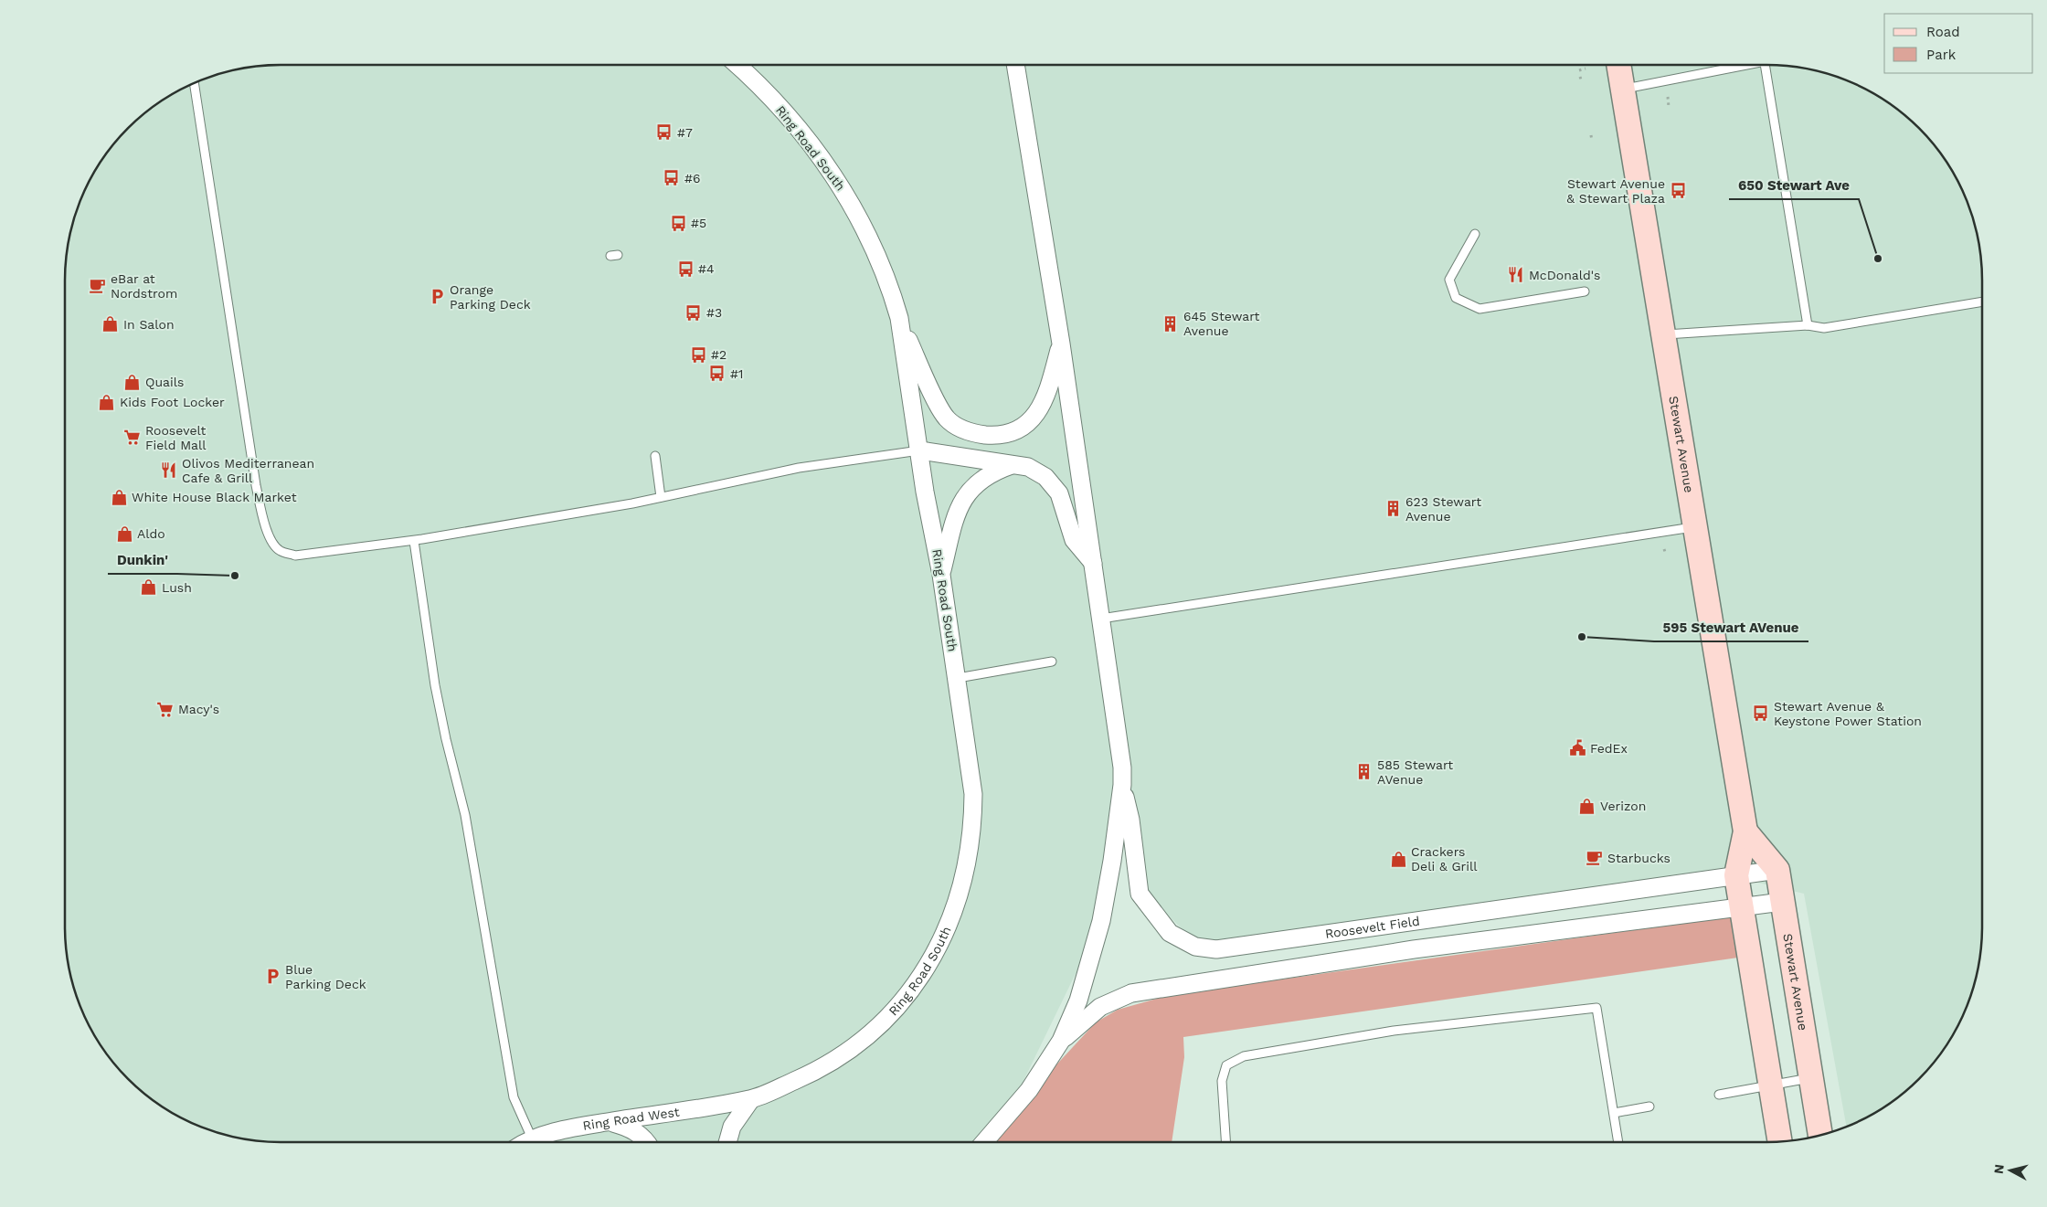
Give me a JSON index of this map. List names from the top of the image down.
{
  "streets": {
    "main road": ["Stewart Avenue"],
    "street": ["Ring Road South", "Roosevelt Field", "Ring Road West"]
  },
  "crossings": [
    ["Ring Road South", "Ring Road West"],
    ["Stewart Avenue", "Roosevelt Field"]
  ],
  "places": {
    "bus stop": [
      "#7",
      "#6",
      "Stewart Avenue & Stewart Plaza",
      "#5",
      "#4",
      "#3",
      "#2",
      "#1",
      "Stewart Avenue & Keystone Power Station"
    ],
    "other": ["650 Stewart Ave", "Dunkin'", "595 Stewart AVenue"],
    "restaurant": ["McDonald's", "Olivos Mediterranean Cafe & Grill"],
    "cafe": ["eBar at Nordstrom", "Starbucks"],
    "parking": ["Orange Parking Deck", "Blue Parking Deck"],
    "building": ["645 Stewart Avenue", "623 Stewart Avenue", "585 Stewart AVenue"],
    "shop": [
      "In Salon",
      "Quails",
      "Kids Foot Locker",
      "White House Black Market",
      "Aldo",
      "Lush",
      "Verizon",
      "Crackers Deli & Grill"
    ],
    "supermarket": ["Roosevelt Field Mall", "Macy's"],
    "public building": ["FedEx"]
  },
  "legend": ["Road", "Park"],
  "north": "left"
}
